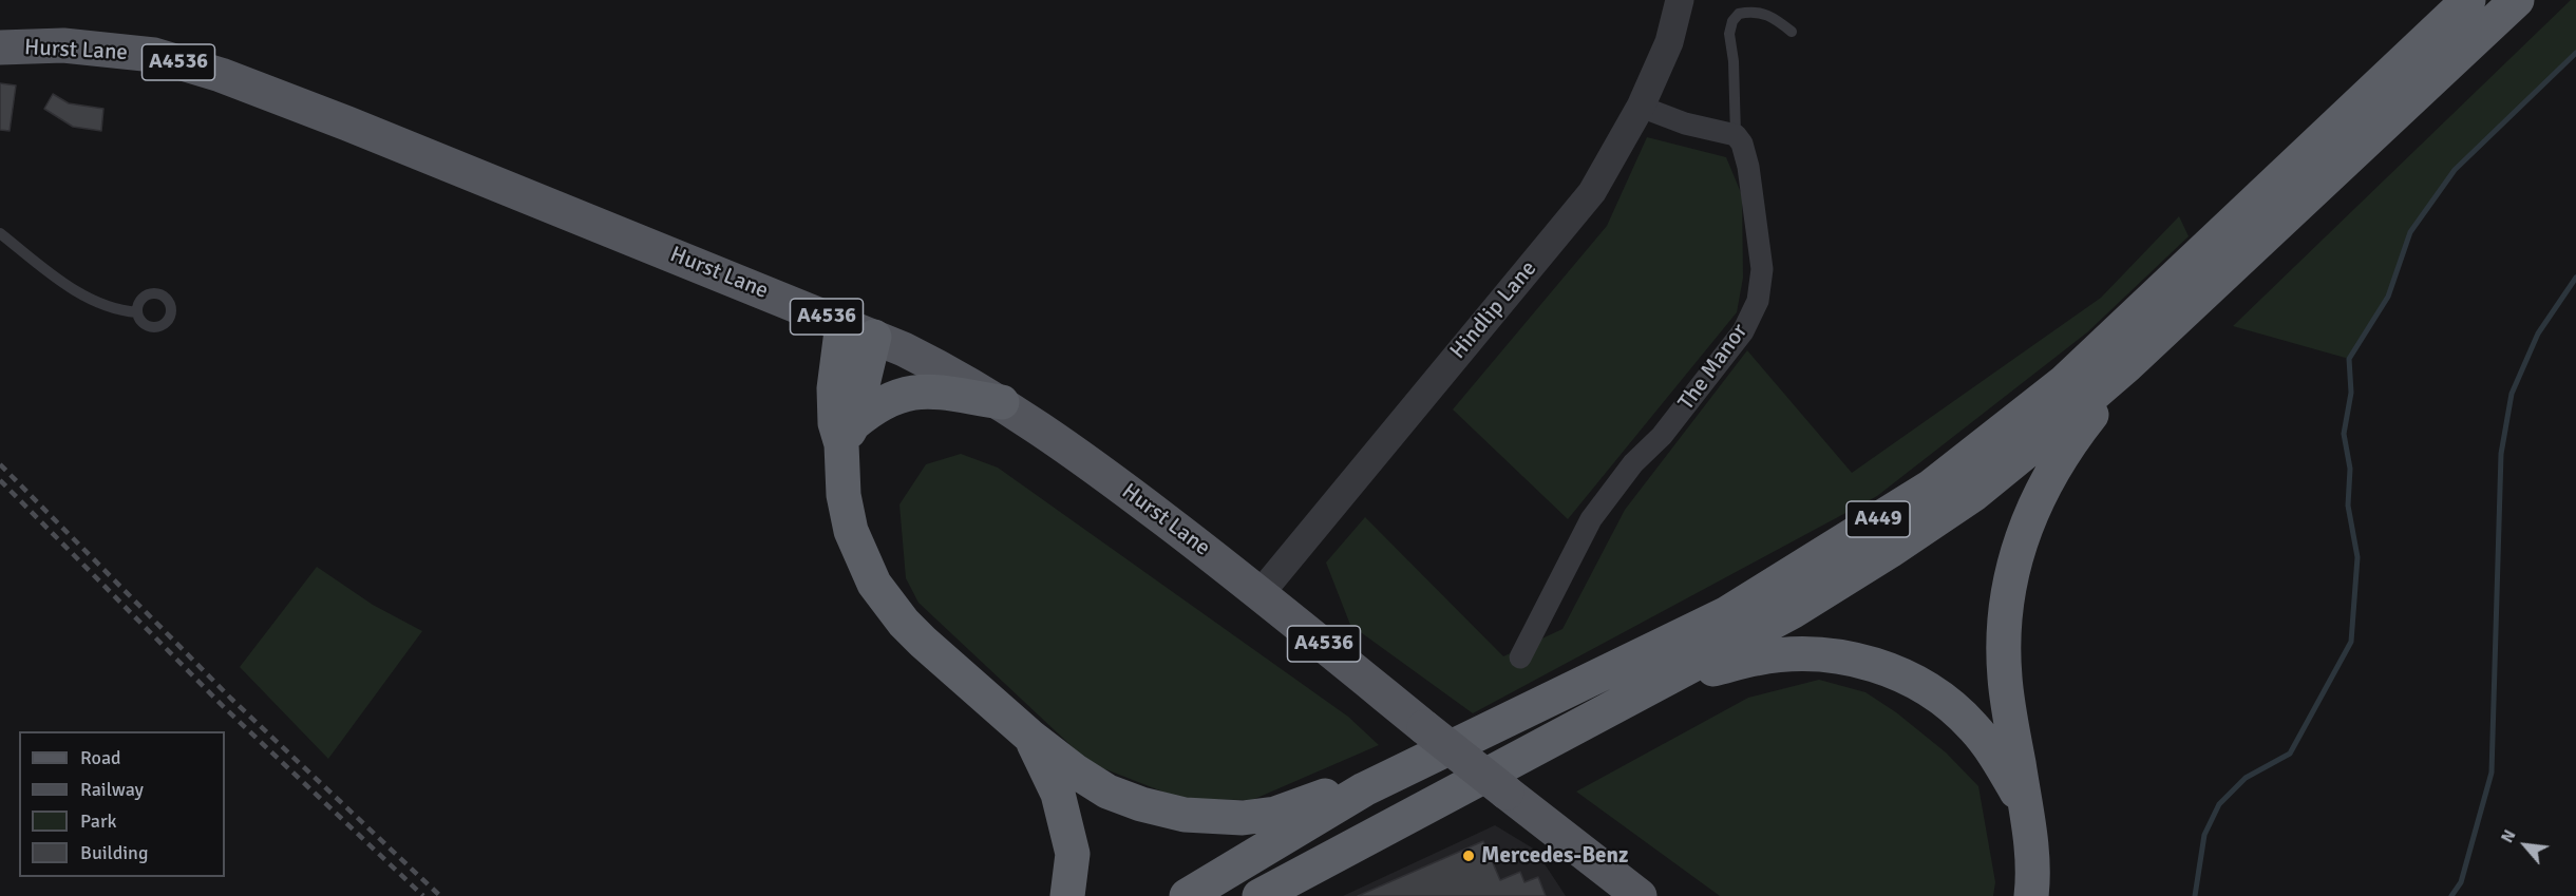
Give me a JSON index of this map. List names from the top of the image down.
{
  "streets": {
    "highway": ["A449"],
    "main road": ["Hurst Lane", "A4536"],
    "street": ["Hindlip Lane", "The Manor"]
  },
  "crossings": [
    ["Hurst Lane", "Hindlip Lane"]
  ],
  "places": ["Mercedes-Benz"],
  "legend": [
    "Road",
    "Railway",
    "Park",
    "Building"
  ],
  "north": "top left"
}
